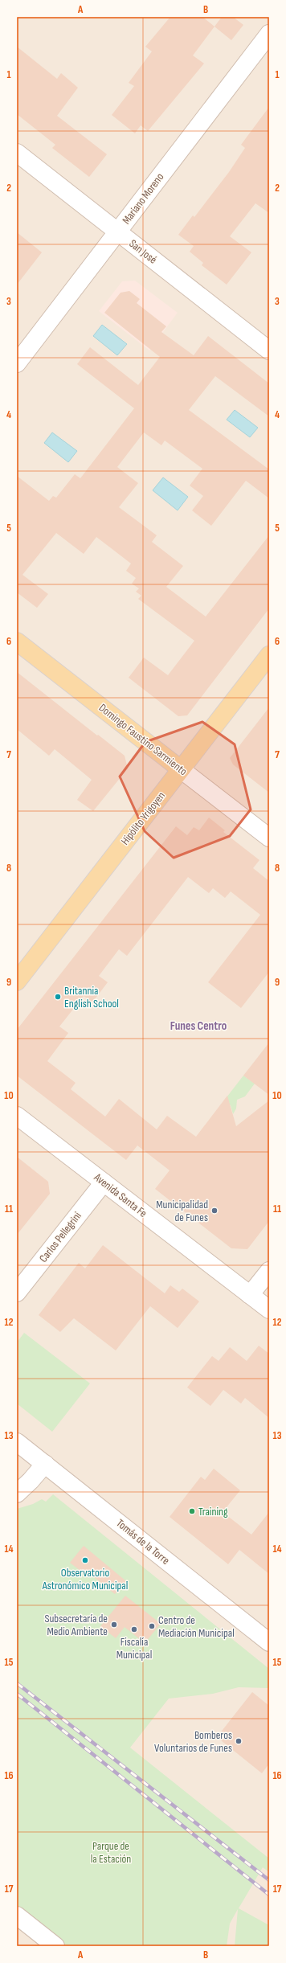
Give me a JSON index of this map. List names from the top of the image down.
{
  "streets": {
    "main road": ["Domingo Faustino Sarmiento", "Hipólito Yrigoyen"],
    "street": [
      "Mariano Moreno",
      "San José",
      "Avenida Santa Fe",
      "Carlos Pellegrini",
      "Tomás de la Torre"
    ]
  },
  "crossings": [
    ["Mariano Moreno", "San José"],
    ["Domingo Faustino Sarmiento", "Hipólito Yrigoyen"],
    ["Avenida Santa Fe", "Carlos Pellegrini"]
  ],
  "districts": ["Funes Centro"],
  "parks": ["Parque de la Estación"],
  "places": [
    "Britannia English School",
    "Municipalidad de Funes",
    "Training",
    "Observatorio Astronómico Municipal",
    "Subsecretaría de Medio Ambiente",
    "Centro de Mediación Municipal",
    "Fiscalía Municipal",
    "Bomberos Voluntarios de Funes"
  ],
  "grid": {
    "columns": ["A", "B"],
    "rows": [
      "1",
      "2",
      "3",
      "4",
      "5",
      "6",
      "7",
      "8",
      "9",
      "10",
      "11",
      "12",
      "13",
      "14",
      "15",
      "16",
      "17"
    ]
  }
}
